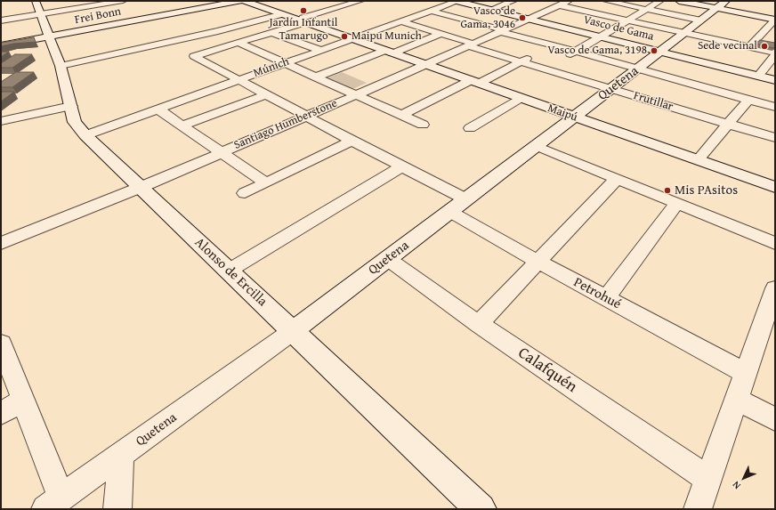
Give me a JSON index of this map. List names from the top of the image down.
{
  "streets": {
    "street": [
      "Frei Bonn",
      "Vasco de Gama",
      "Múnich",
      "Quetena",
      "Frutillar",
      "Maipú",
      "Santiago Humberstone",
      "Alonso de Ercilla",
      "Petrohué",
      "Calafquén"
    ]
  },
  "crossings": [
    ["Frei Bonn", "Alonso de Ercilla"],
    ["Vasco de Gama", "Múnich"],
    ["Vasco de Gama", "Quetena"],
    ["Vasco de Gama", "Santiago Humberstone"],
    ["Múnich", "Frutillar"],
    ["Múnich", "Maipú"],
    ["Múnich", "Alonso de Ercilla"],
    ["Quetena", "Frutillar"],
    ["Quetena", "Maipú"],
    ["Quetena", "Alonso de Ercilla"],
    ["Quetena", "Petrohué"],
    ["Quetena", "Calafquén"],
    ["Frutillar", "Santiago Humberstone"],
    ["Maipú", "Santiago Humberstone"],
    ["Santiago Humberstone", "Alonso de Ercilla"]
  ],
  "places": [
    "Jardín Infantil Tamarugo",
    "Vasco de Gama, 3046",
    "Maipu Munich",
    "Sede vecinal",
    "Vasco de Gama, 3198",
    "Mis PAsitos"
  ],
  "north": "bottom left"
}
